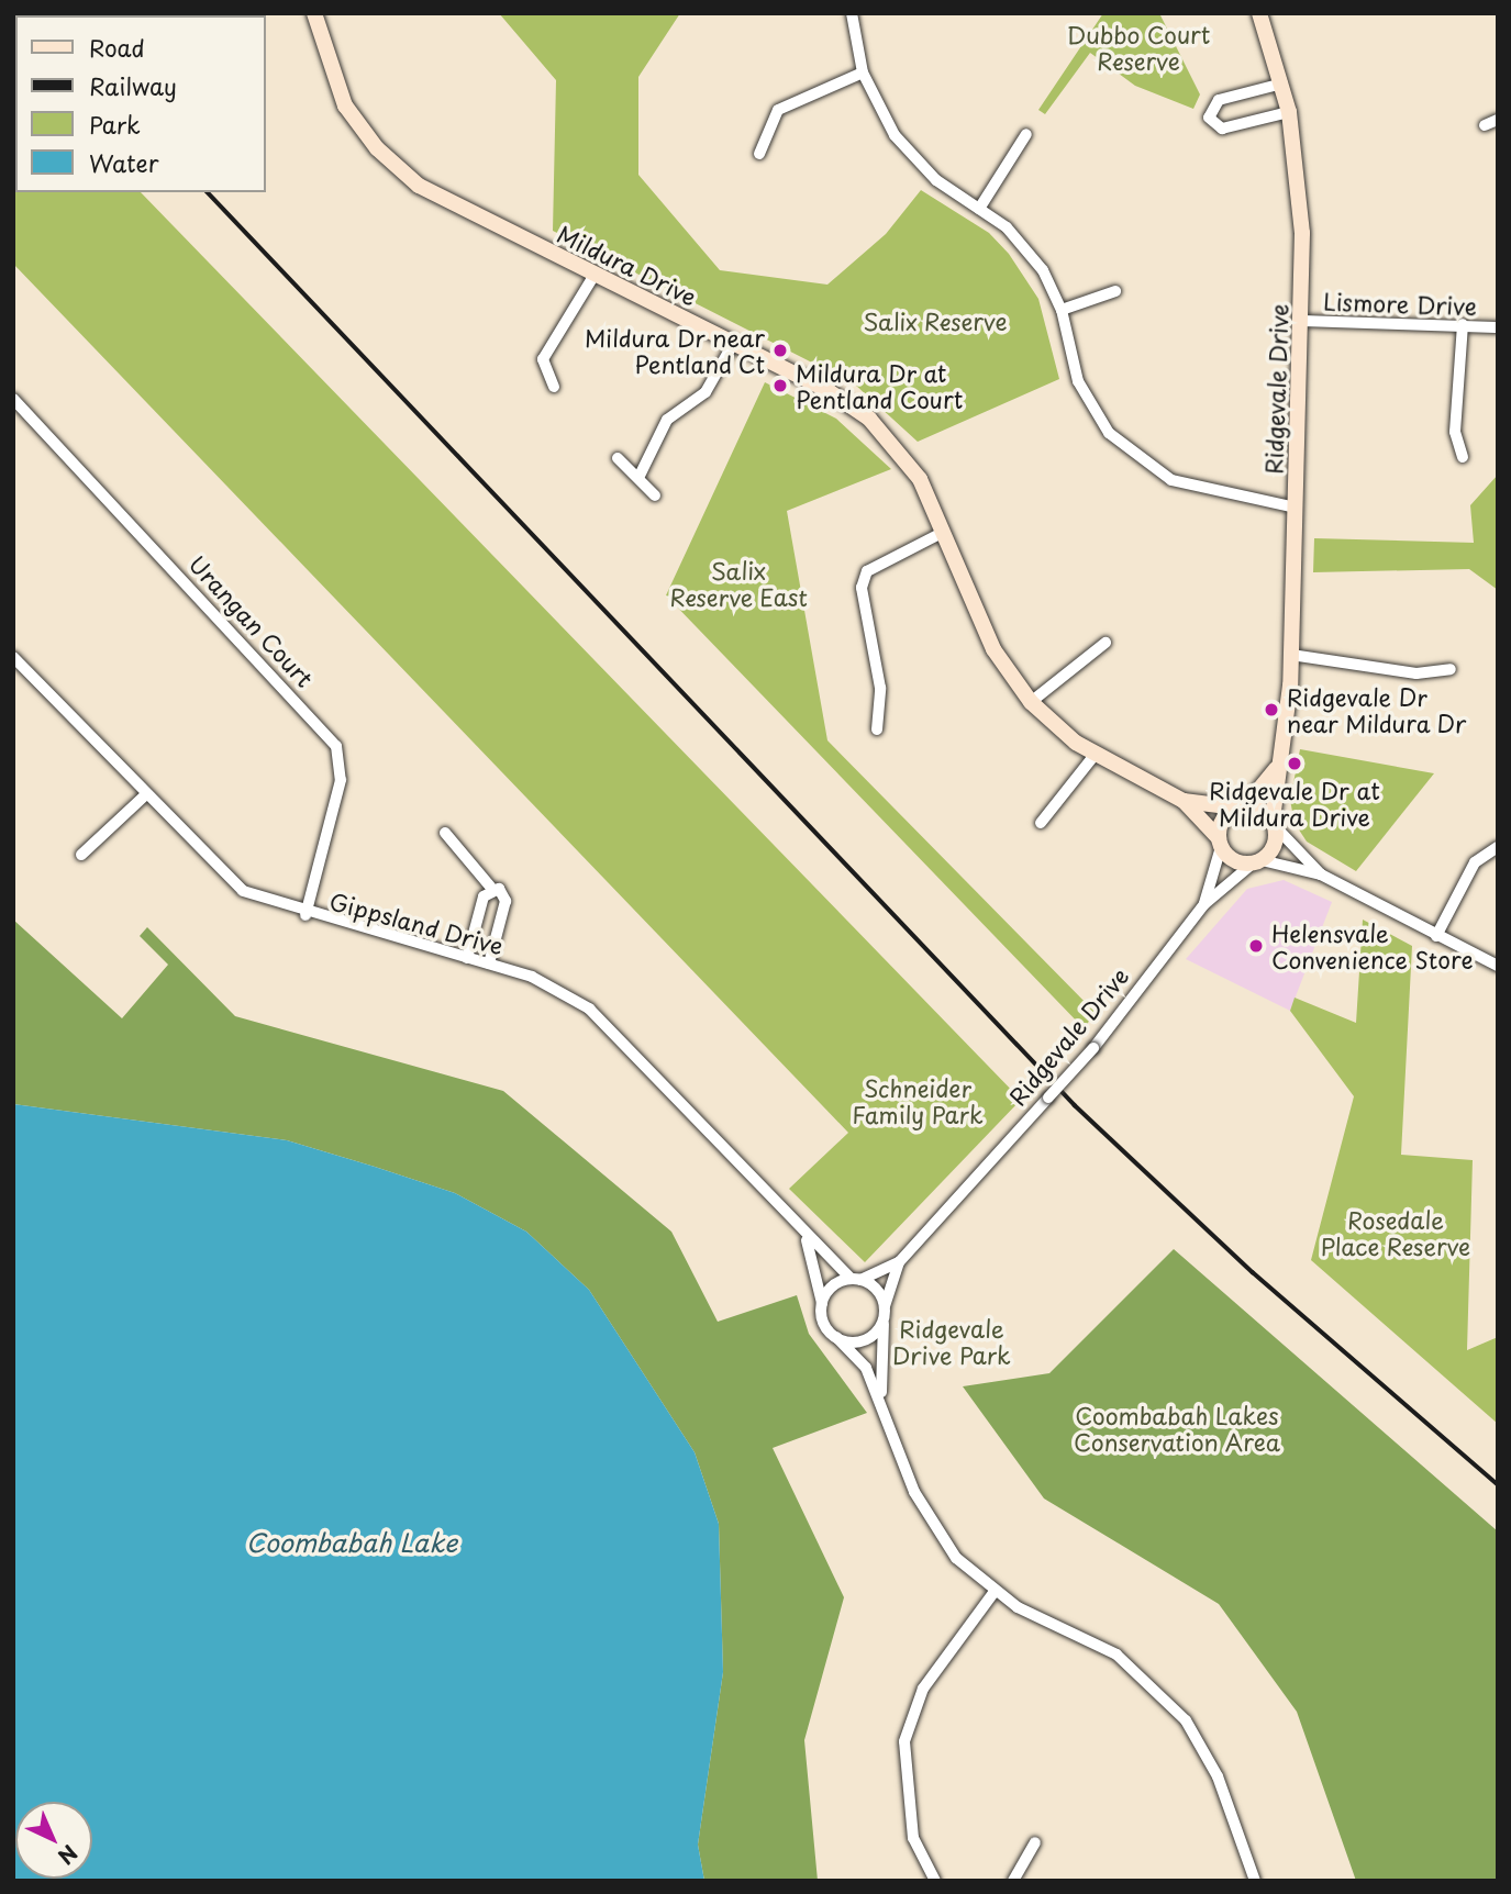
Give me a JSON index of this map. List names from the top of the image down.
{
  "streets": {
    "street": [
      "Mildura Drive",
      "Lismore Drive",
      "Ridgevale Drive",
      "Urangan Court",
      "Gippsland Drive"
    ]
  },
  "crossings": [
    ["Mildura Drive", "Ridgevale Drive"],
    ["Lismore Drive", "Ridgevale Drive"],
    ["Ridgevale Drive", "Gippsland Drive"],
    ["Urangan Court", "Gippsland Drive"]
  ],
  "water": ["Coombabah Lake"],
  "parks": [
    "Dubbo Court Reserve",
    "Salix Reserve",
    "Salix Reserve East",
    "Schneider Family Park",
    "Rosedale Place Reserve",
    "Ridgevale Drive Park",
    "Coombabah Lakes Conservation Area"
  ],
  "places": [
    "Mildura Dr near Pentland Ct",
    "Mildura Dr at Pentland Court",
    "Ridgevale Dr near Mildura Dr",
    "Ridgevale Dr at Mildura Drive",
    "Helensvale Convenience Store"
  ],
  "legend": [
    "Road",
    "Railway",
    "Park",
    "Water"
  ],
  "north": "bottom right"
}
